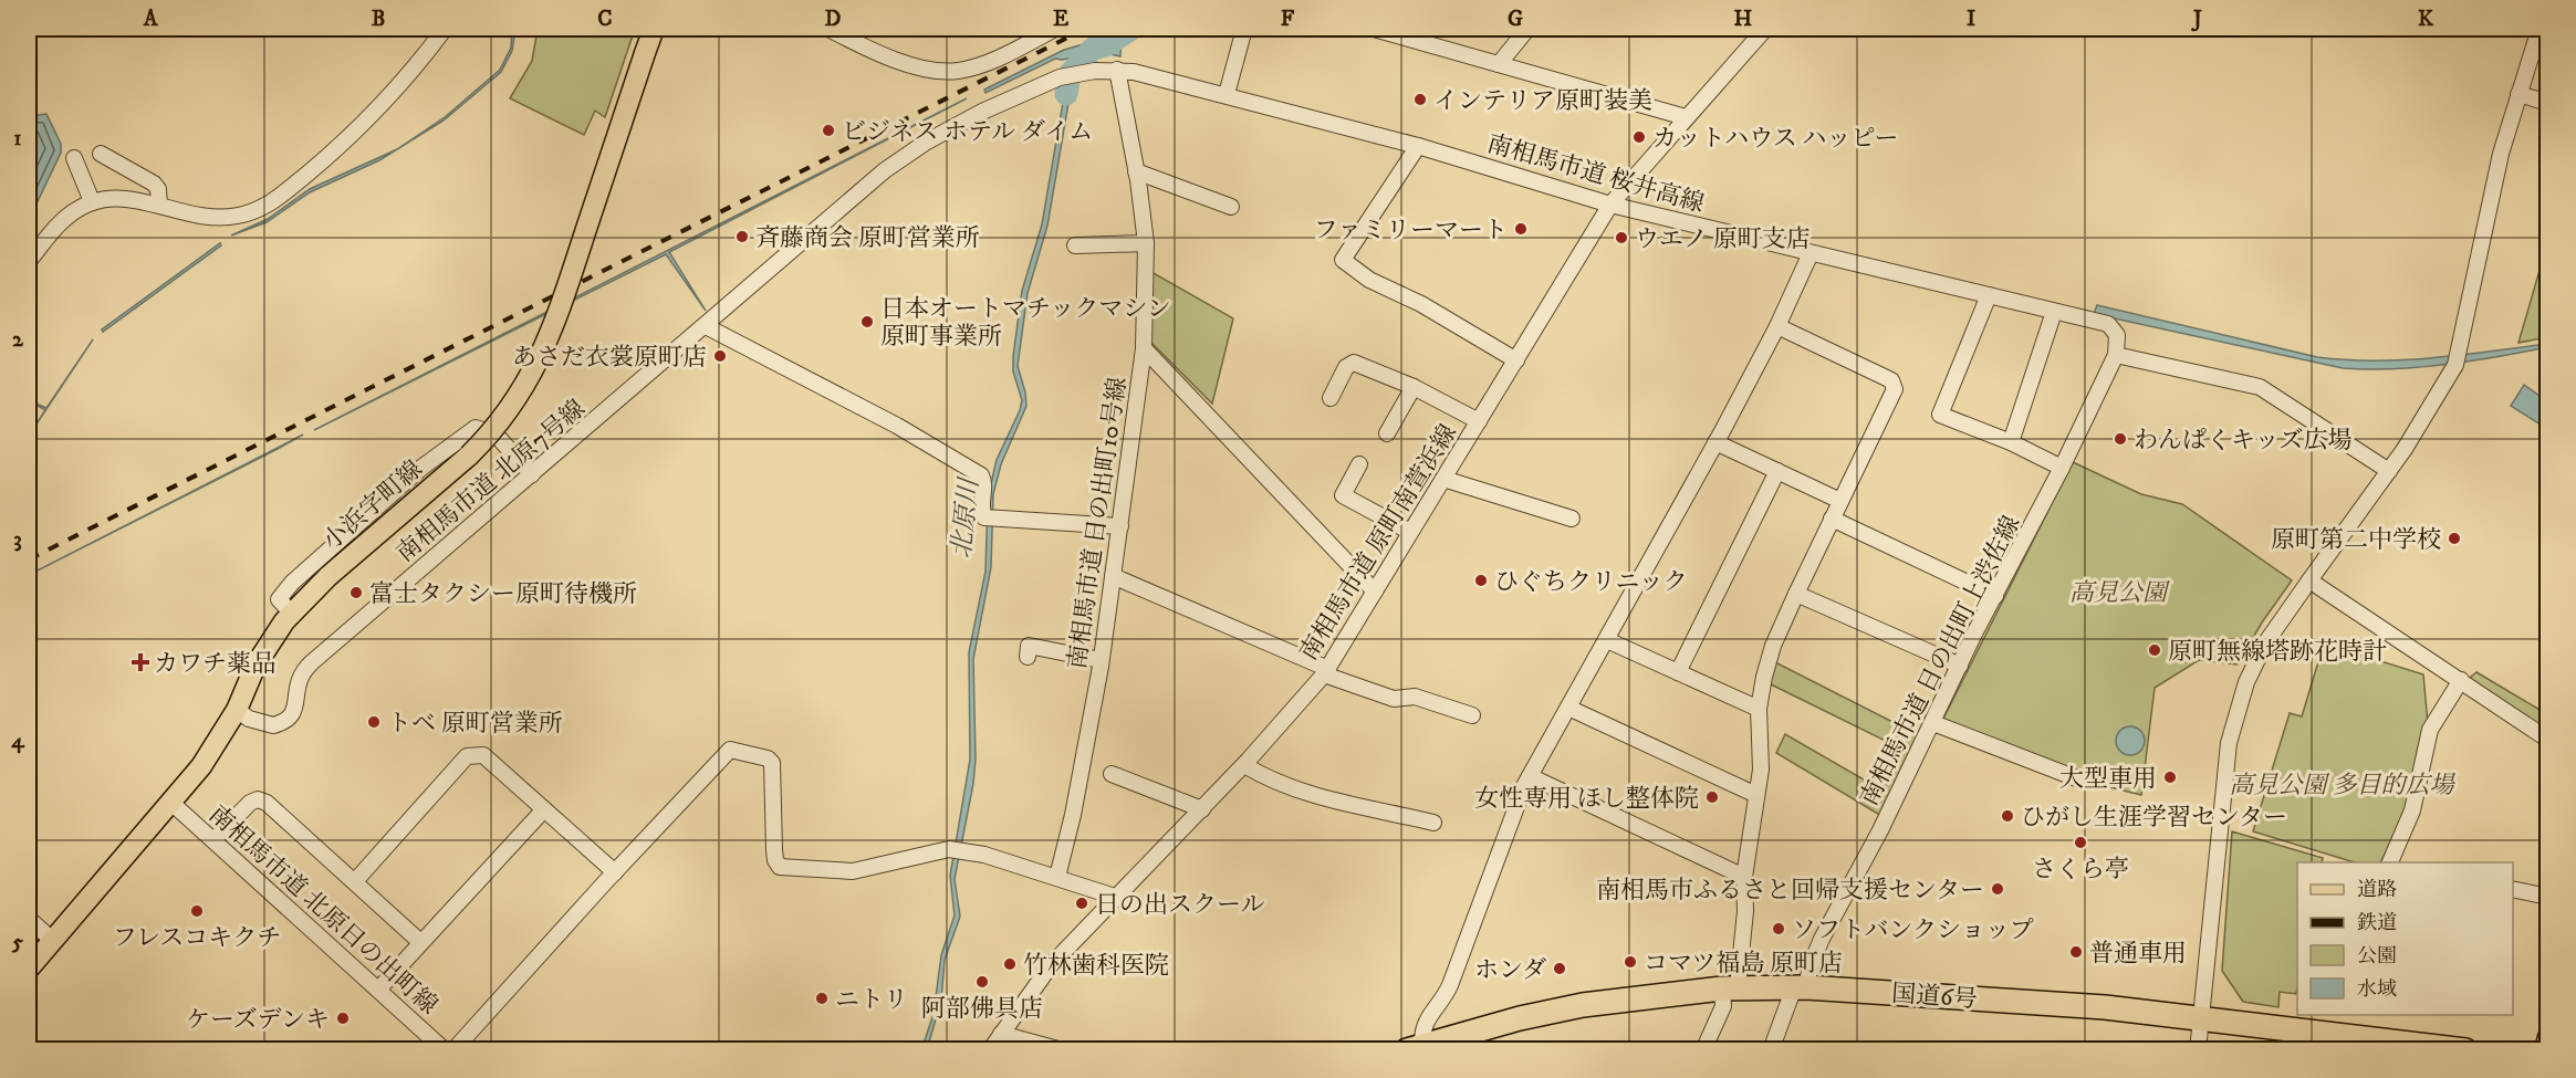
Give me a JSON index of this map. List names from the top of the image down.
{
  "streets": {
    "highway": ["国道6号"],
    "main road": ["小浜字町線"],
    "street": [
      "南相馬市道 桜井高線",
      "南相馬市道 北原7号線",
      "南相馬市道 日の出町10号線",
      "南相馬市道 原町南萱浜線",
      "南相馬市道 日の出町上渋佐線",
      "南相馬市道 北原日の出町線"
    ]
  },
  "crossings": [
    ["南相馬市道 桜井高線", "南相馬市道 北原7号線"],
    ["南相馬市道 桜井高線", "南相馬市道 日の出町10号線"],
    ["南相馬市道 桜井高線", "南相馬市道 原町南萱浜線"],
    ["南相馬市道 桜井高線", "南相馬市道 日の出町上渋佐線"],
    ["南相馬市道 北原7号線", "小浜字町線"],
    ["小浜字町線", "南相馬市道 北原日の出町線"],
    ["南相馬市道 日の出町上渋佐線", "国道6号"]
  ],
  "water": ["北原川"],
  "parks": ["高見公園", "高見公園 多目的広場"],
  "places": {
    "other": [
      "インテリア原町装美",
      "ビジネス ホテル ダイム",
      "カットハウス ハッピー",
      "ファミリーマート",
      "斉藤商会 原町営業所",
      "ウエノ 原町支店",
      "日本オートマチックマシン 原町事業所",
      "あさだ衣裳原町店",
      "わんぱくキッズ広場",
      "原町第二中学校",
      "ひぐちクリニック",
      "富士タクシー原町待機所",
      "原町無線塔跡花時計",
      "トベ 原町営業所",
      "大型車用",
      "女性専用 ほし整体院",
      "ひがし生涯学習センター",
      "さくら亭",
      "南相馬市ふるさと回帰支援センター",
      "日の出スクール",
      "フレスコキクチ",
      "ソフトバンクショップ",
      "普通車用",
      "コマツ福島 原町店",
      "竹林歯科医院",
      "ホンダ",
      "阿部佛具店",
      "ニトリ",
      "ケーズデンキ"
    ],
    "health": ["カワチ薬品"]
  },
  "legend": [
    "道路",
    "鉄道",
    "公園",
    "水域"
  ],
  "grid": {
    "columns": [
      "A",
      "B",
      "C",
      "D",
      "E",
      "F",
      "G",
      "H",
      "I",
      "J",
      "K"
    ],
    "rows": [
      "1",
      "2",
      "3",
      "4",
      "5"
    ]
  }
}
